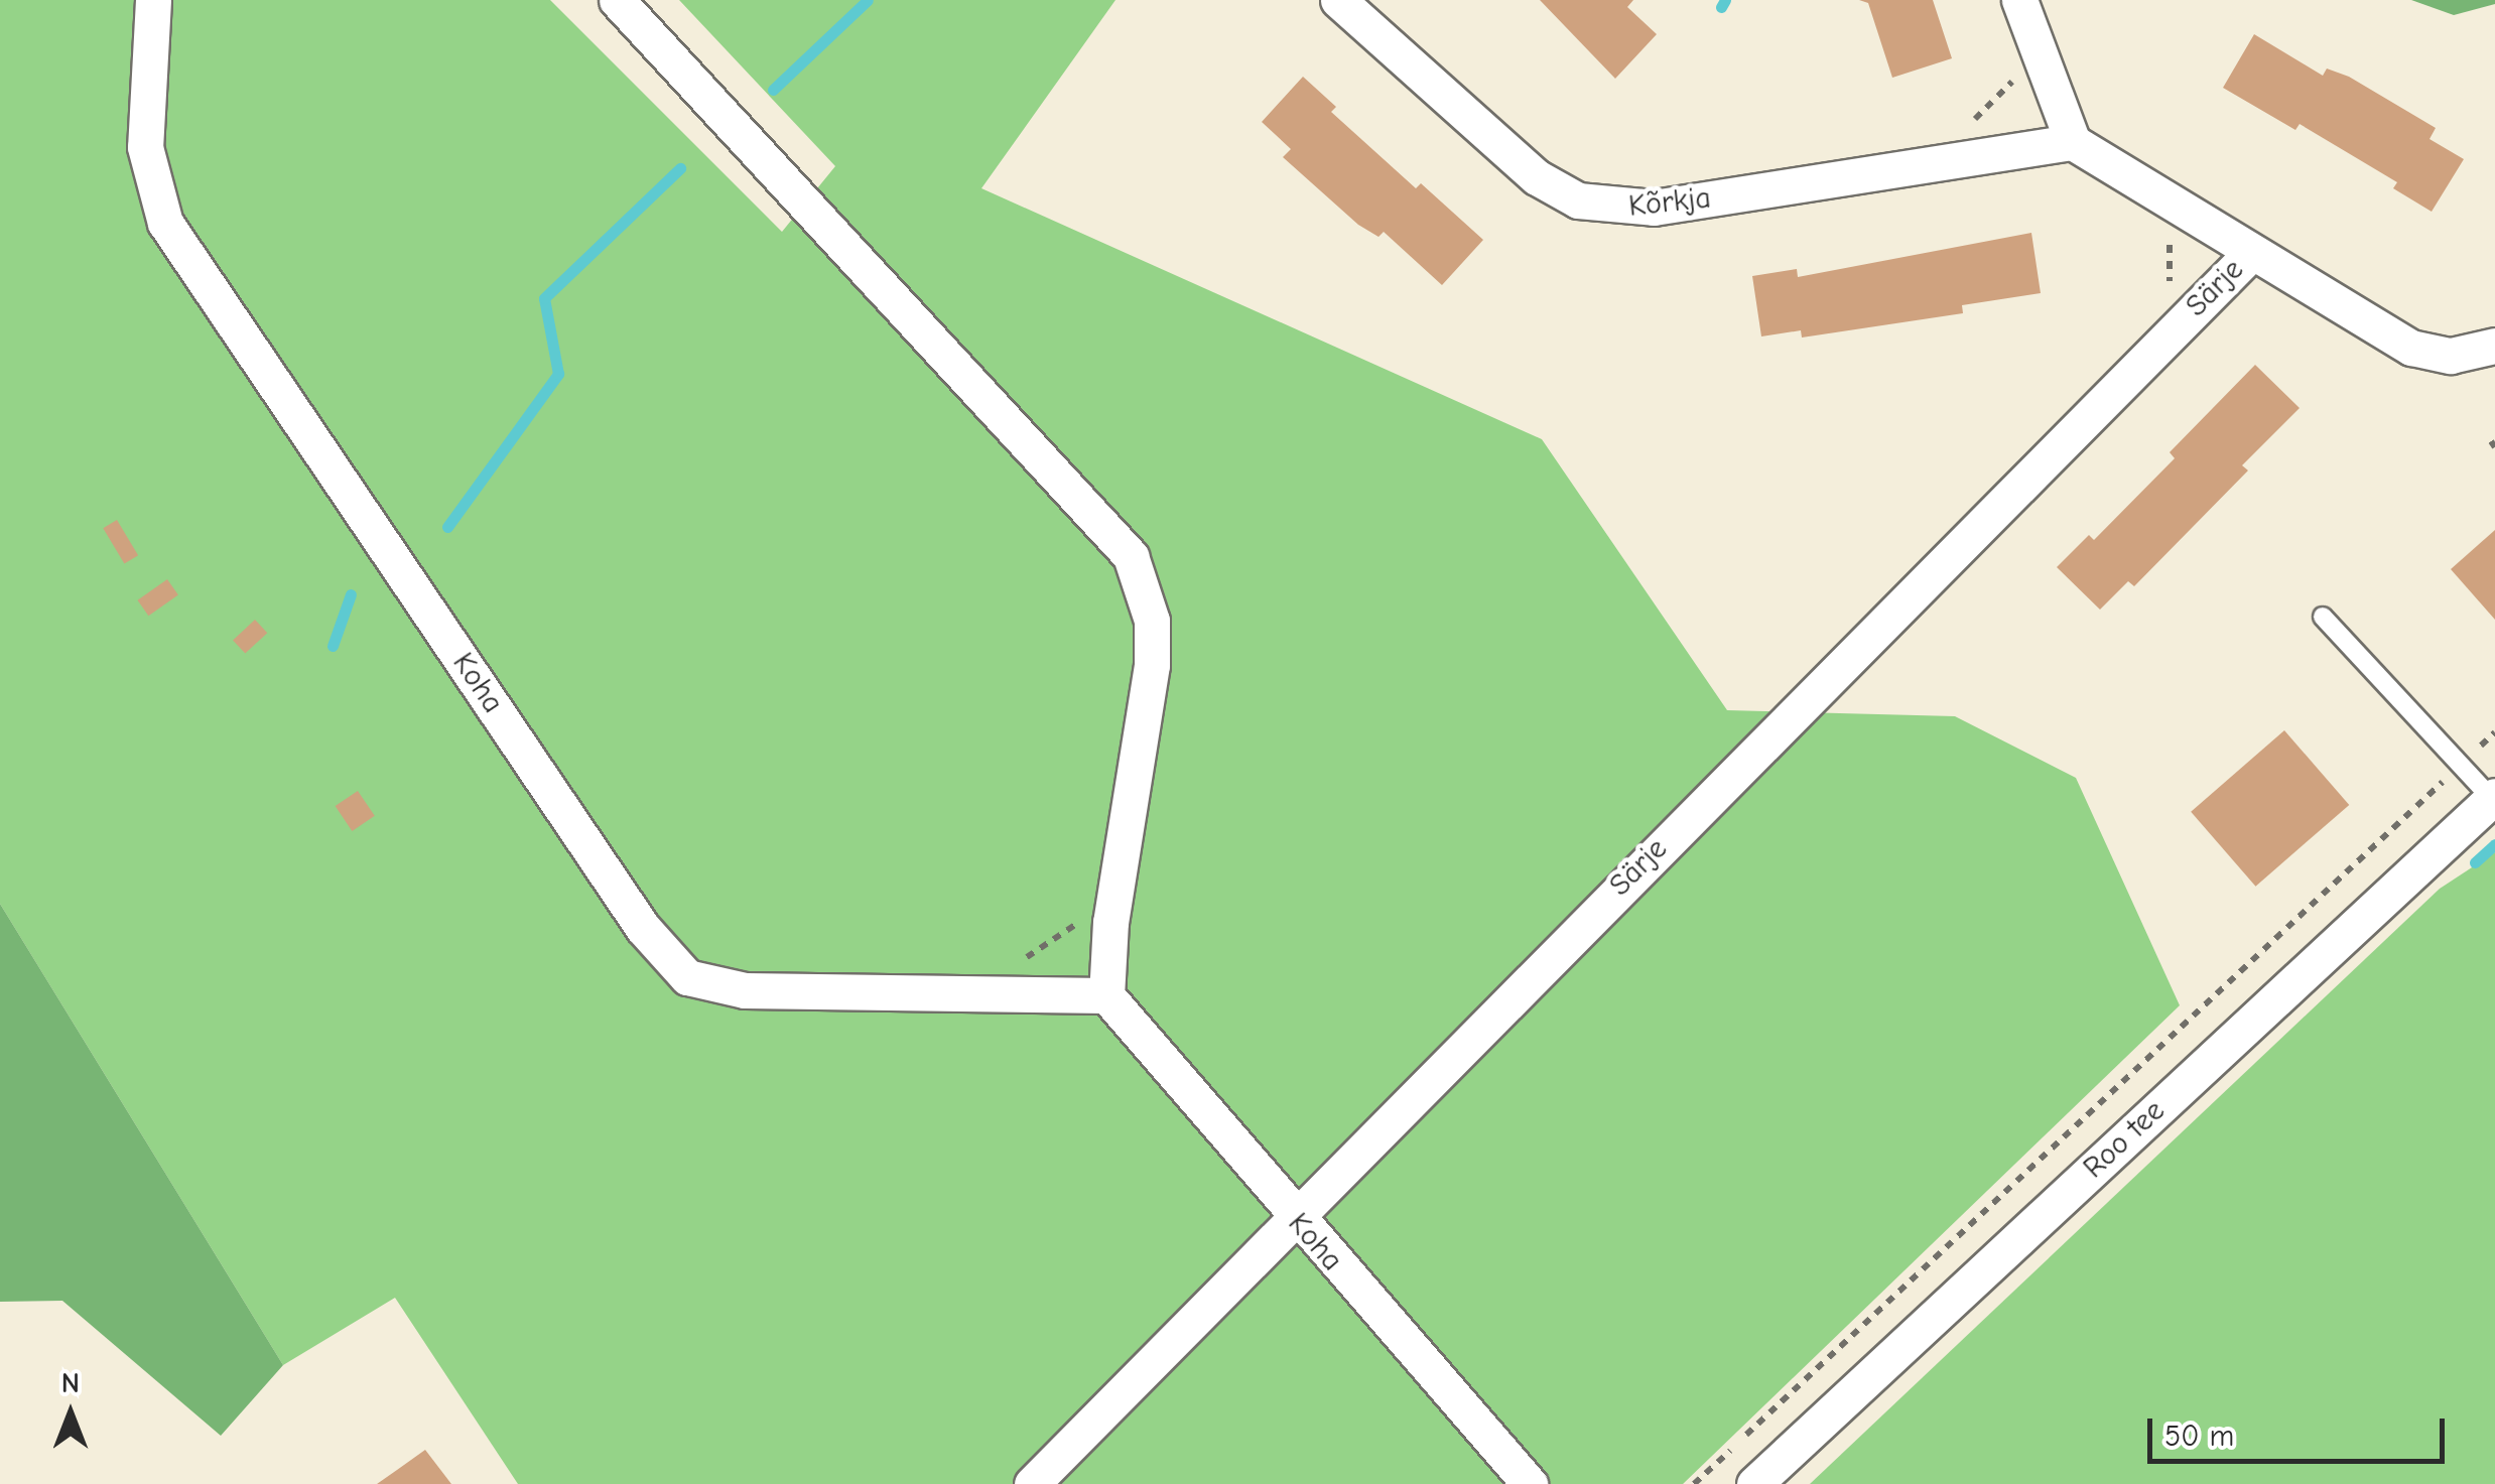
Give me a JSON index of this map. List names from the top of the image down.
{
  "streets": {
    "street": [
      "Kõrkja",
      "Särje",
      "Koha",
      "Roo tee"
    ]
  },
  "crossings": [
    ["Särje", "Koha"]
  ],
  "scale_bar": "50 m",
  "north": "top"
}
